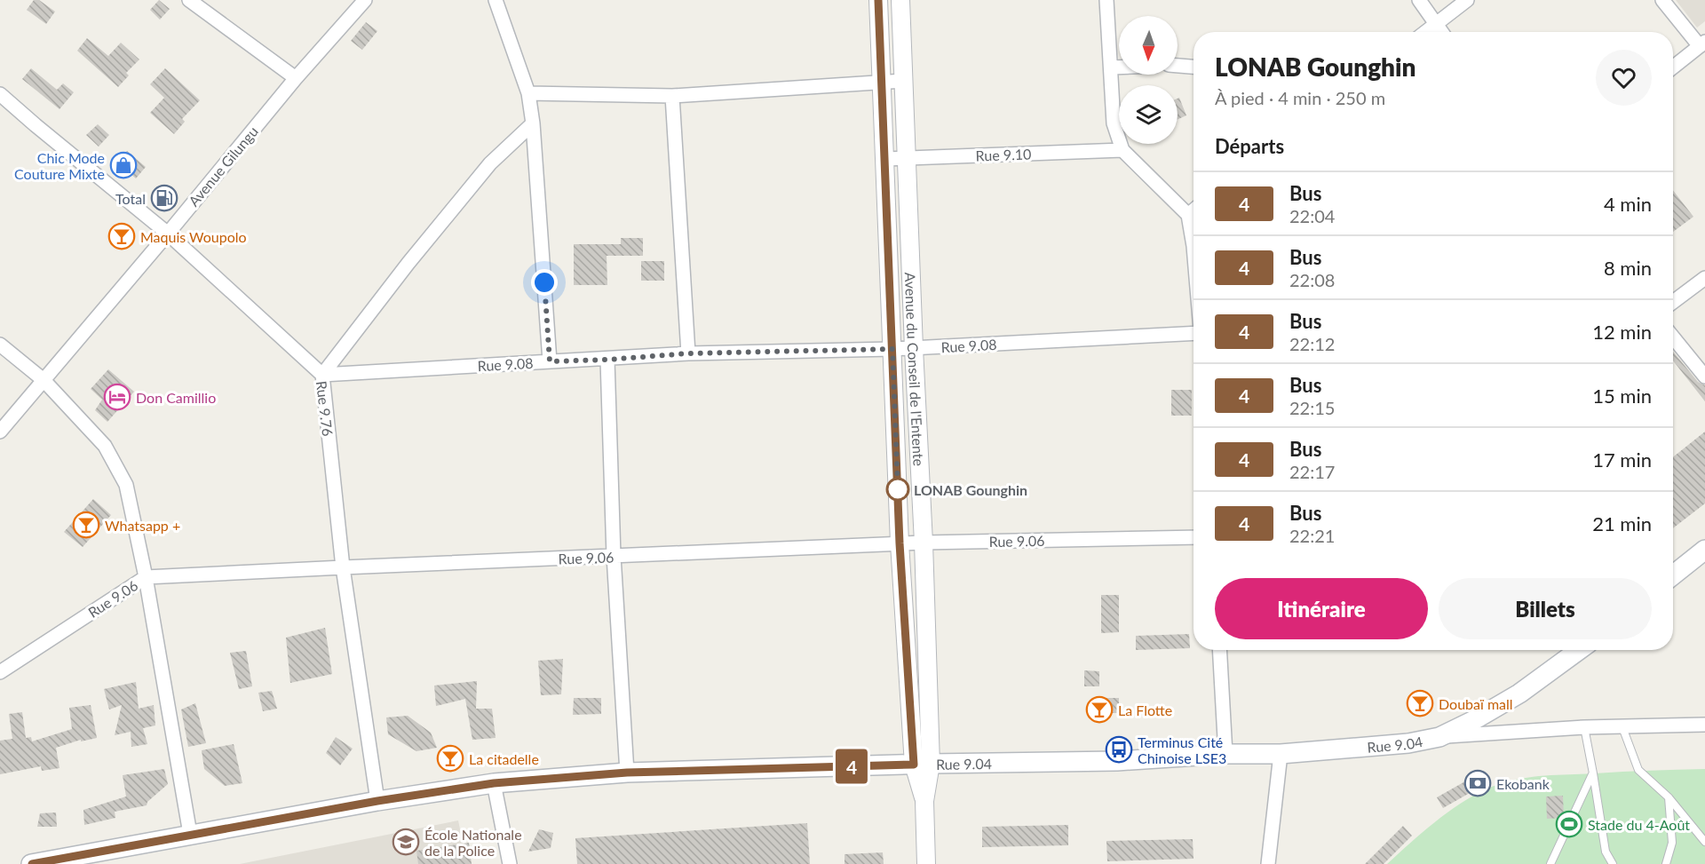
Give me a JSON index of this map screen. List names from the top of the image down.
{
  "streets": {
    "main road": ["Rue 9.04"],
    "street": [
      "Rue 9.10",
      "Avenue Gilungu",
      "Rue 9.08",
      "Avenue du Conseil de l'Entente",
      "Rue 9.76",
      "Rue 9.06"
    ]
  },
  "crossings": [
    ["Rue 9.10", "Avenue du Conseil de l'Entente"],
    ["Avenue Gilungu", "Rue 9.76"],
    ["Rue 9.08", "Avenue du Conseil de l'Entente"],
    ["Rue 9.08", "Rue 9.76"],
    ["Avenue du Conseil de l'Entente", "Rue 9.06"],
    ["Avenue du Conseil de l'Entente", "Rue 9.04"],
    ["Rue 9.76", "Rue 9.06"],
    ["Rue 9.76", "Rue 9.04"]
  ],
  "places": {
    "shop": ["Chic Mode Couture Mixte"],
    "fuel station": ["Total"],
    "bar": [
      "Maquis Woupolo",
      "Whatsapp +",
      "Doubaï mall",
      "La Flotte",
      "La citadelle"
    ],
    "hotel": ["Don Camillio"],
    "other": ["LONAB Gounghin"],
    "bus stop": ["Terminus Cité Chinoise LSE3"],
    "bank": ["Ekobank"],
    "sports": ["Stade du 4-Août"],
    "school or university": ["École Nationale de la Police"]
  },
  "lines": ["bus line 4"],
  "north": "bottom",
  "page": {
    "on_map": "4",
    "heading": [
      ["LONAB Gounghin", "À pied · 4 min · 250 m"],
      "Départs"
    ],
    "list": [
      {
        "mark": "4",
        "name": "Bus",
        "note": "22:04",
        "value": "4 min"
      },
      {
        "mark": "4",
        "name": "Bus",
        "note": "22:08",
        "value": "8 min"
      },
      {
        "mark": "4",
        "name": "Bus",
        "note": "22:12",
        "value": "12 min"
      },
      {
        "mark": "4",
        "name": "Bus",
        "note": "22:15",
        "value": "15 min"
      },
      {
        "mark": "4",
        "name": "Bus",
        "note": "22:17",
        "value": "17 min"
      },
      {
        "mark": "4",
        "name": "Bus",
        "note": "22:21",
        "value": "21 min"
      }
    ],
    "buttons": ["Itinéraire", "Billets"]
  }
}
